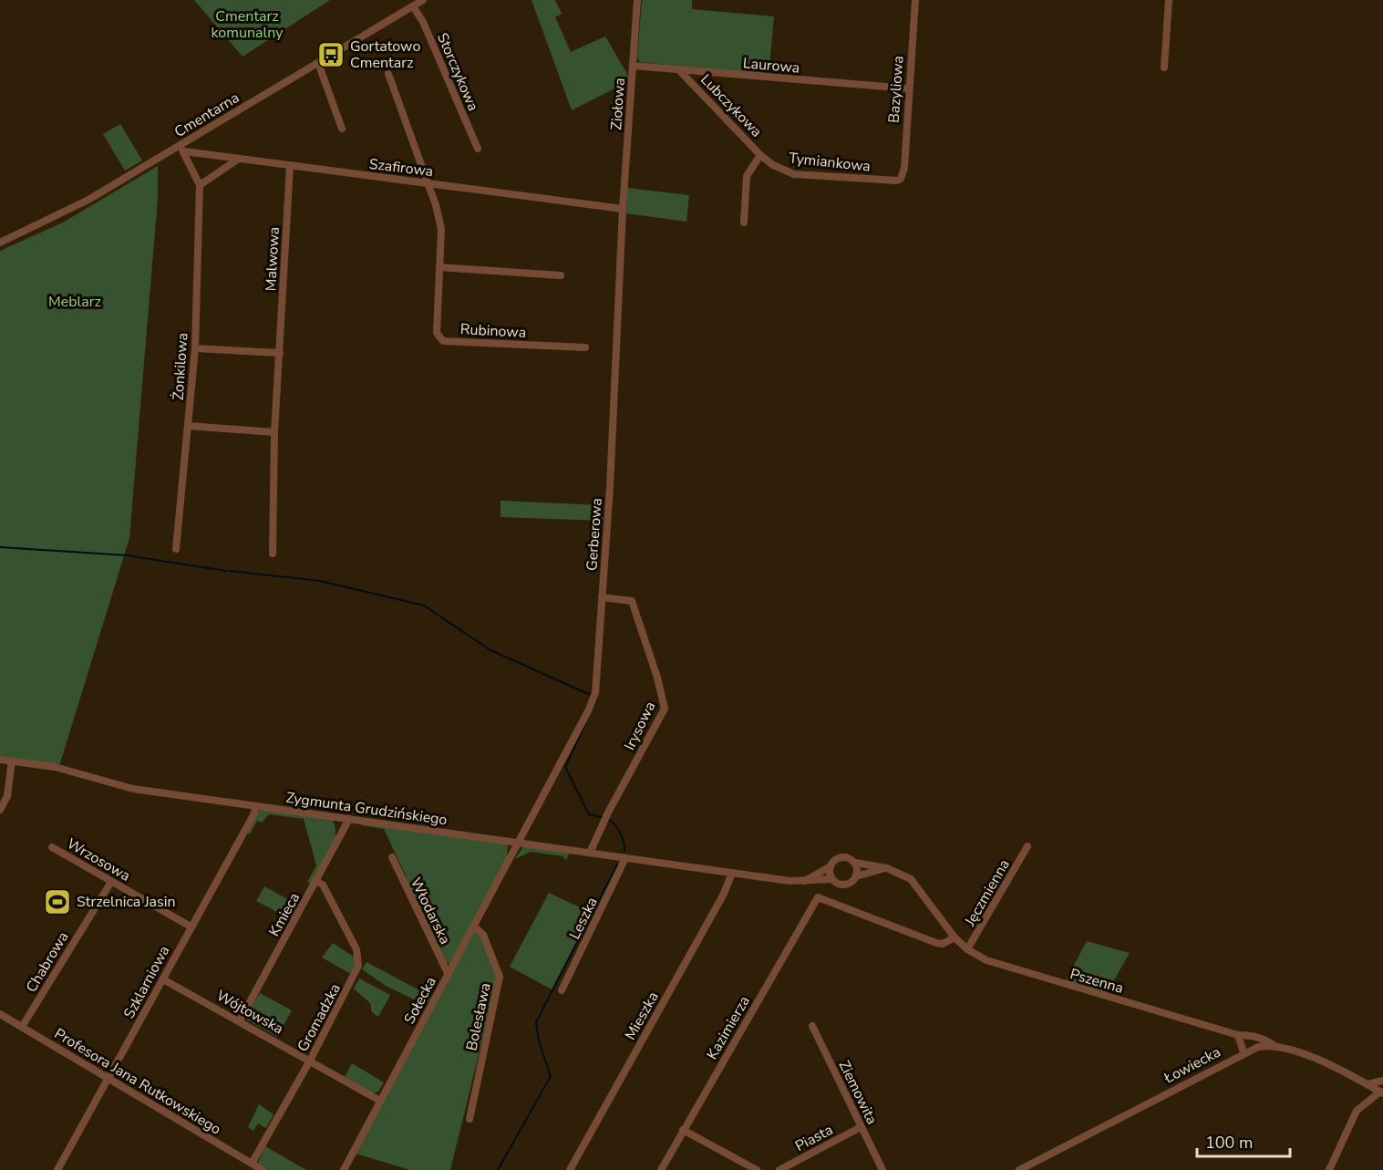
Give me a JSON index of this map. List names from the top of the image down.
{
  "streets": {
    "street": [
      "Laurowa",
      "Storczykowa",
      "Bazyliowa",
      "Ziołowa",
      "Lubczykowa",
      "Cmentarna",
      "Tymiankowa",
      "Szafirowa",
      "Malwowa",
      "Rubinowa",
      "Żonkilowa",
      "Gerberowa",
      "Irysowa",
      "Zygmunta Grudzińskiego",
      "Wrzosowa",
      "Jęczmienna",
      "Włodarska",
      "Kmieca",
      "Leszka",
      "Chabrowa",
      "Pszenna",
      "Szklarniowa",
      "Sołecka",
      "Wójtowska",
      "Mieszka",
      "Bolesława",
      "Gromadzka",
      "Kazimierza",
      "Łowiecka",
      "Profesora Jana Rutkowskiego",
      "Ziemowita",
      "Piasta"
    ]
  },
  "crossings": [
    ["Laurowa", "Bazyliowa"],
    ["Laurowa", "Ziołowa"],
    ["Laurowa", "Lubczykowa"],
    ["Storczykowa", "Cmentarna"],
    ["Bazyliowa", "Tymiankowa"],
    ["Ziołowa", "Szafirowa"],
    ["Ziołowa", "Gerberowa"],
    ["Lubczykowa", "Tymiankowa"],
    ["Cmentarna", "Szafirowa"],
    ["Cmentarna", "Żonkilowa"],
    ["Szafirowa", "Malwowa"],
    ["Szafirowa", "Rubinowa"],
    ["Szafirowa", "Żonkilowa"],
    ["Szafirowa", "Gerberowa"],
    ["Gerberowa", "Irysowa"],
    ["Gerberowa", "Zygmunta Grudzińskiego"],
    ["Gerberowa", "Sołecka"],
    ["Irysowa", "Zygmunta Grudzińskiego"],
    ["Zygmunta Grudzińskiego", "Kmieca"],
    ["Zygmunta Grudzińskiego", "Leszka"],
    ["Zygmunta Grudzińskiego", "Szklarniowa"],
    ["Zygmunta Grudzińskiego", "Sołecka"],
    ["Zygmunta Grudzińskiego", "Mieszka"],
    ["Wrzosowa", "Chabrowa"],
    ["Wrzosowa", "Szklarniowa"],
    ["Jęczmienna", "Pszenna"],
    ["Włodarska", "Sołecka"],
    ["Kmieca", "Wójtowska"],
    ["Kmieca", "Gromadzka"],
    ["Chabrowa", "Profesora Jana Rutkowskiego"],
    ["Pszenna", "Kazimierza"],
    ["Pszenna", "Łowiecka"],
    ["Szklarniowa", "Wójtowska"],
    ["Szklarniowa", "Profesora Jana Rutkowskiego"],
    ["Sołecka", "Wójtowska"],
    ["Sołecka", "Bolesława"],
    ["Wójtowska", "Gromadzka"],
    ["Gromadzka", "Profesora Jana Rutkowskiego"],
    ["Ziemowita", "Piasta"]
  ],
  "parks": ["Cmentarz komunalny", "Meblarz"],
  "places": {
    "bus stop": ["Gortatowo Cmentarz"],
    "sports": ["Strzelnica Jasin"]
  },
  "scale_bar": "100 m"
}
